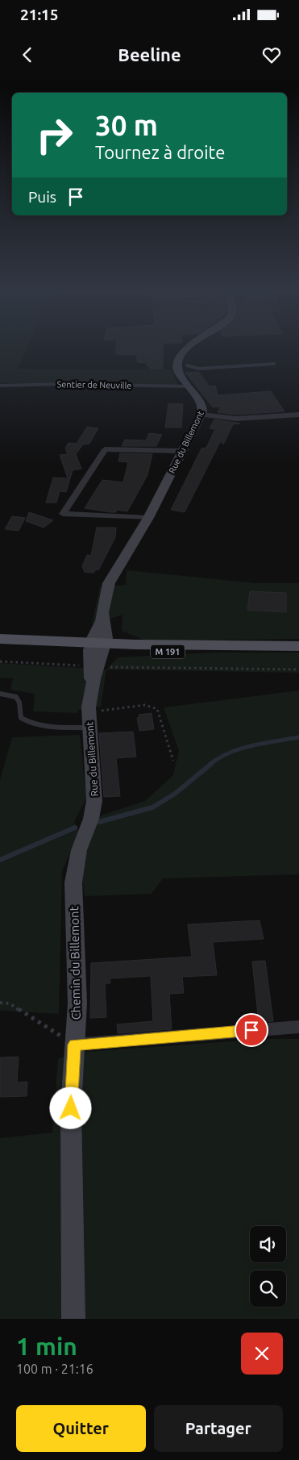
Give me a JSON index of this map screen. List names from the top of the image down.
{
  "streets": {
    "main road": ["M 191"],
    "street": ["Sentier de Neuville", "Rue du Billemont", "Chemin du Billemont"]
  },
  "crossings": [
    ["Sentier de Neuville", "Rue du Billemont"],
    ["Rue du Billemont", "M 191"],
    ["Rue du Billemont", "Chemin du Billemont"]
  ],
  "page": {
    "status": "21:15",
    "header": "Beeline",
    "turn": ["30 m", "Tournez à droite"],
    "then": "Puis",
    "heading": ["1 min", "100 m · 21:16"],
    "buttons": ["Quitter", "Partager"]
  }
}
